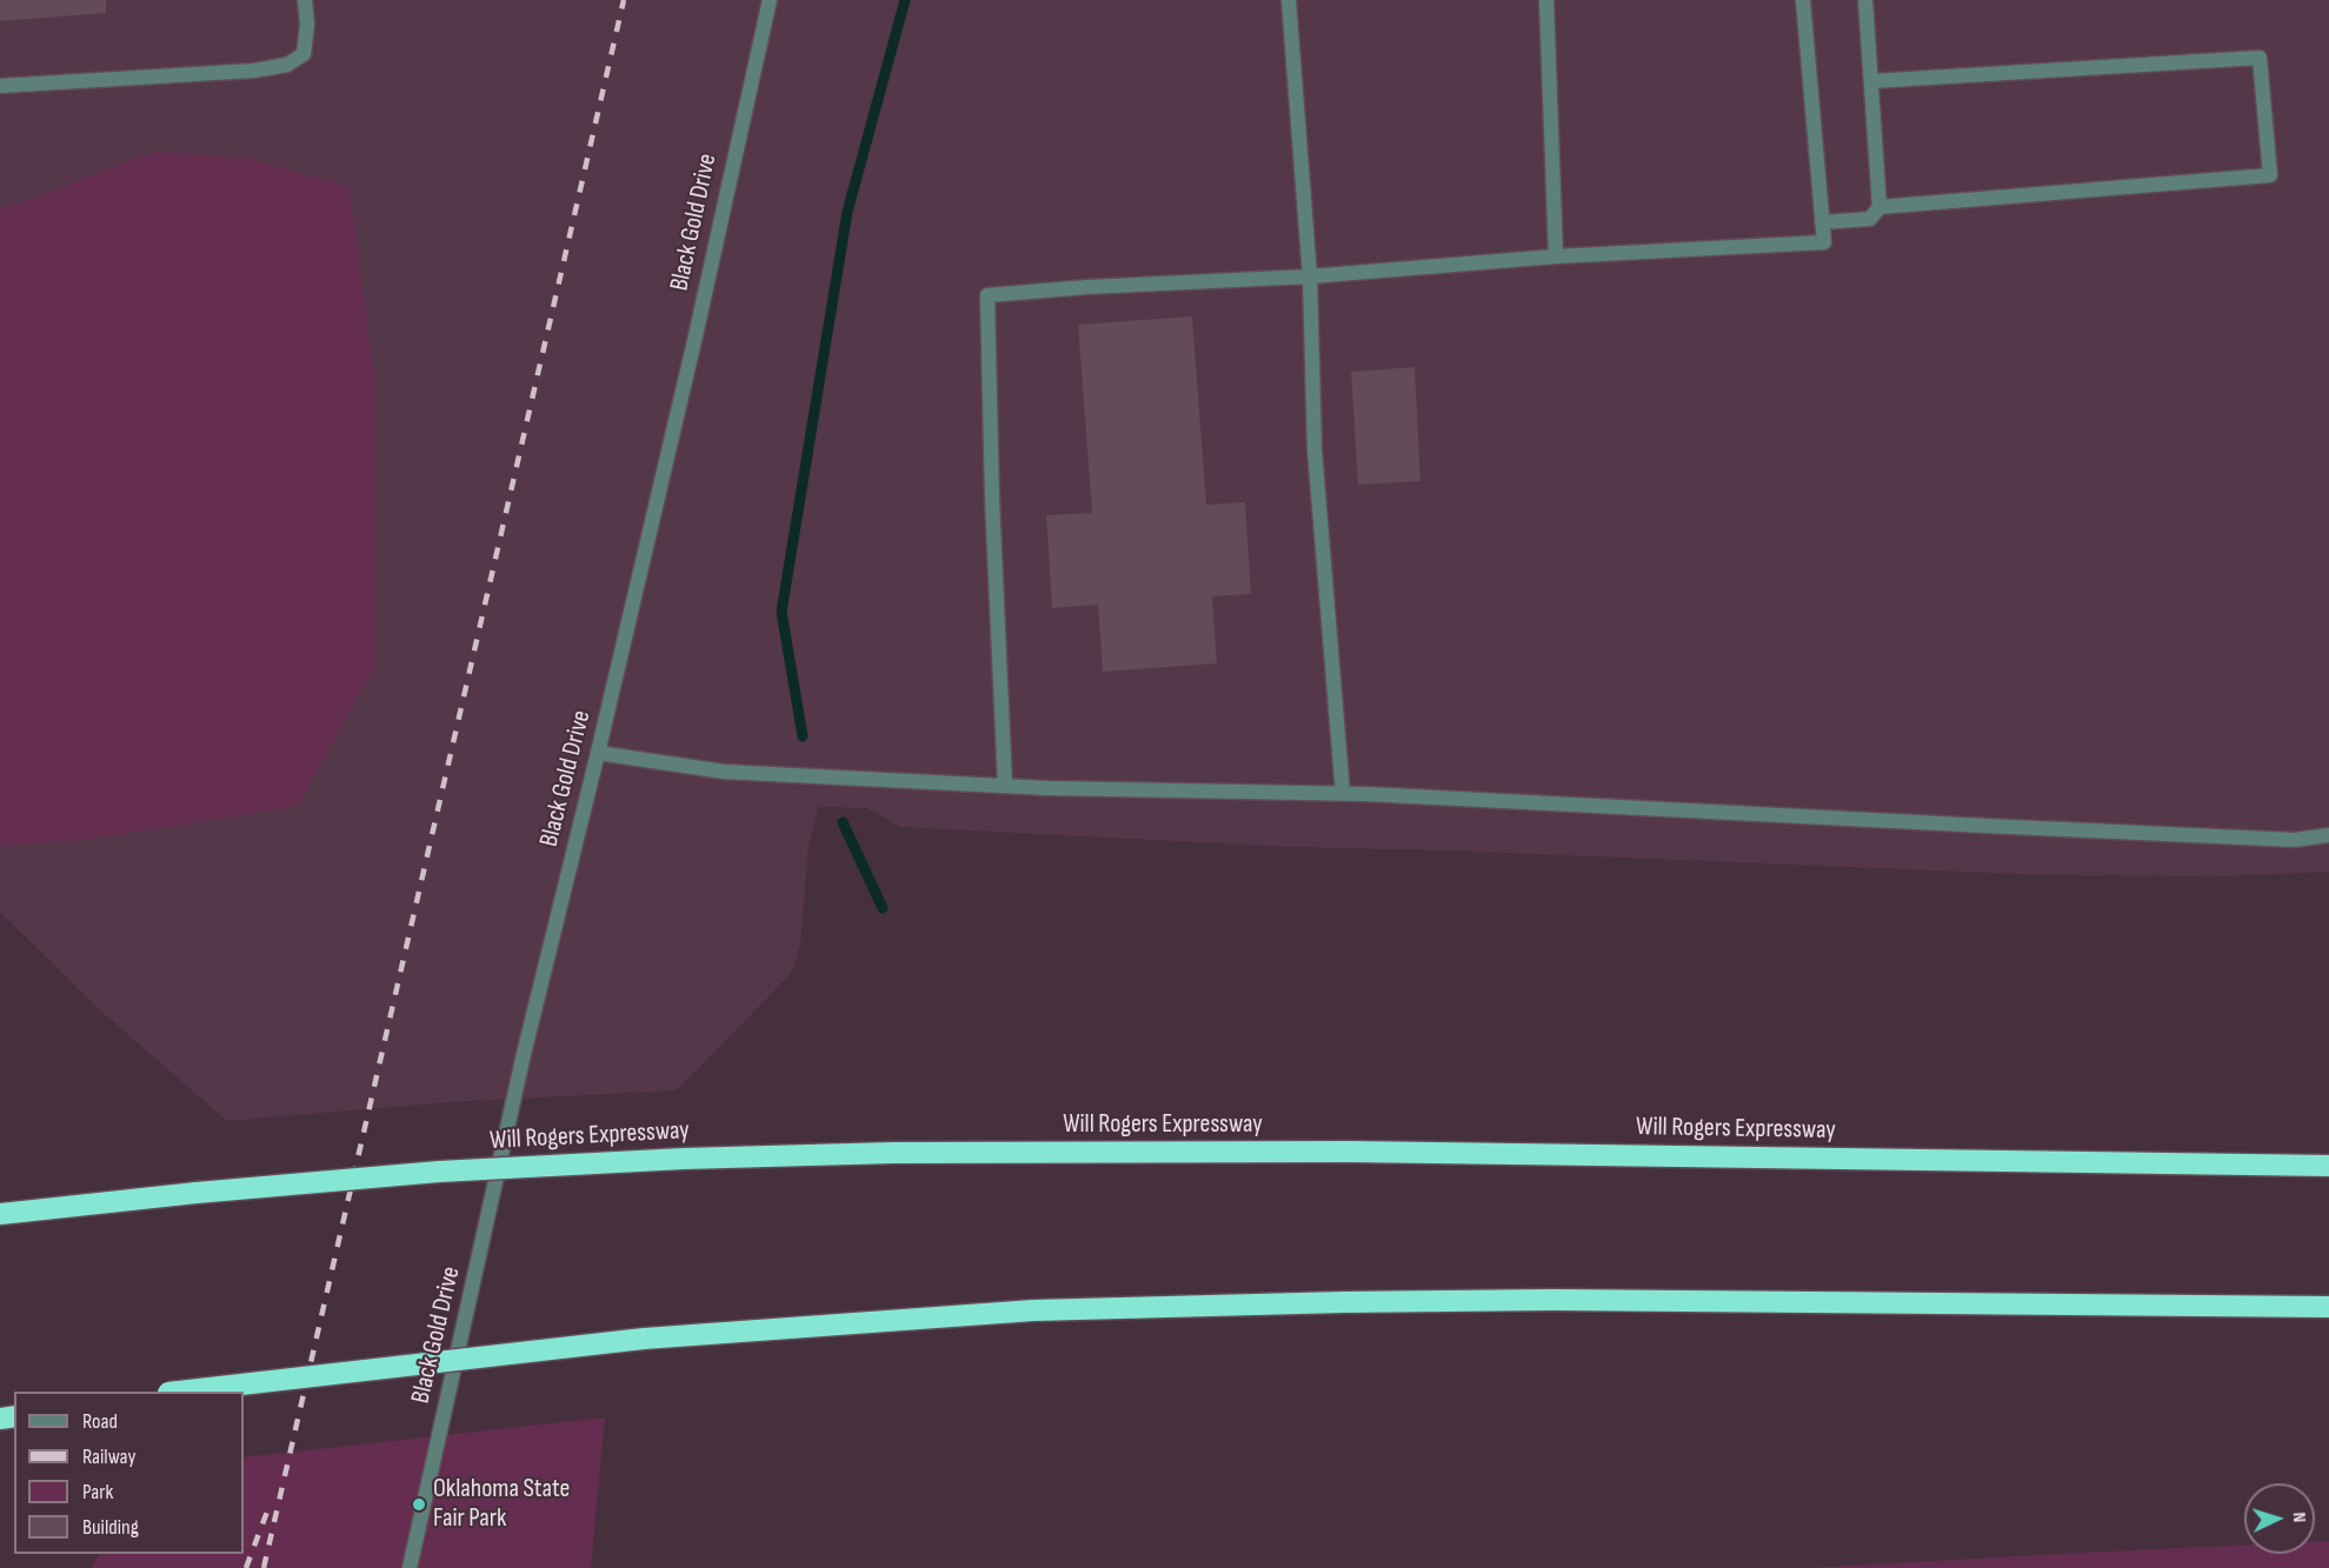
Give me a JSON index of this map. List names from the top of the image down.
{
  "streets": {
    "highway": ["Will Rogers Expressway"],
    "street": ["Black Gold Drive"]
  },
  "places": ["Oklahoma State Fair Park"],
  "legend": [
    "Road",
    "Railway",
    "Park",
    "Building"
  ],
  "north": "right"
}
